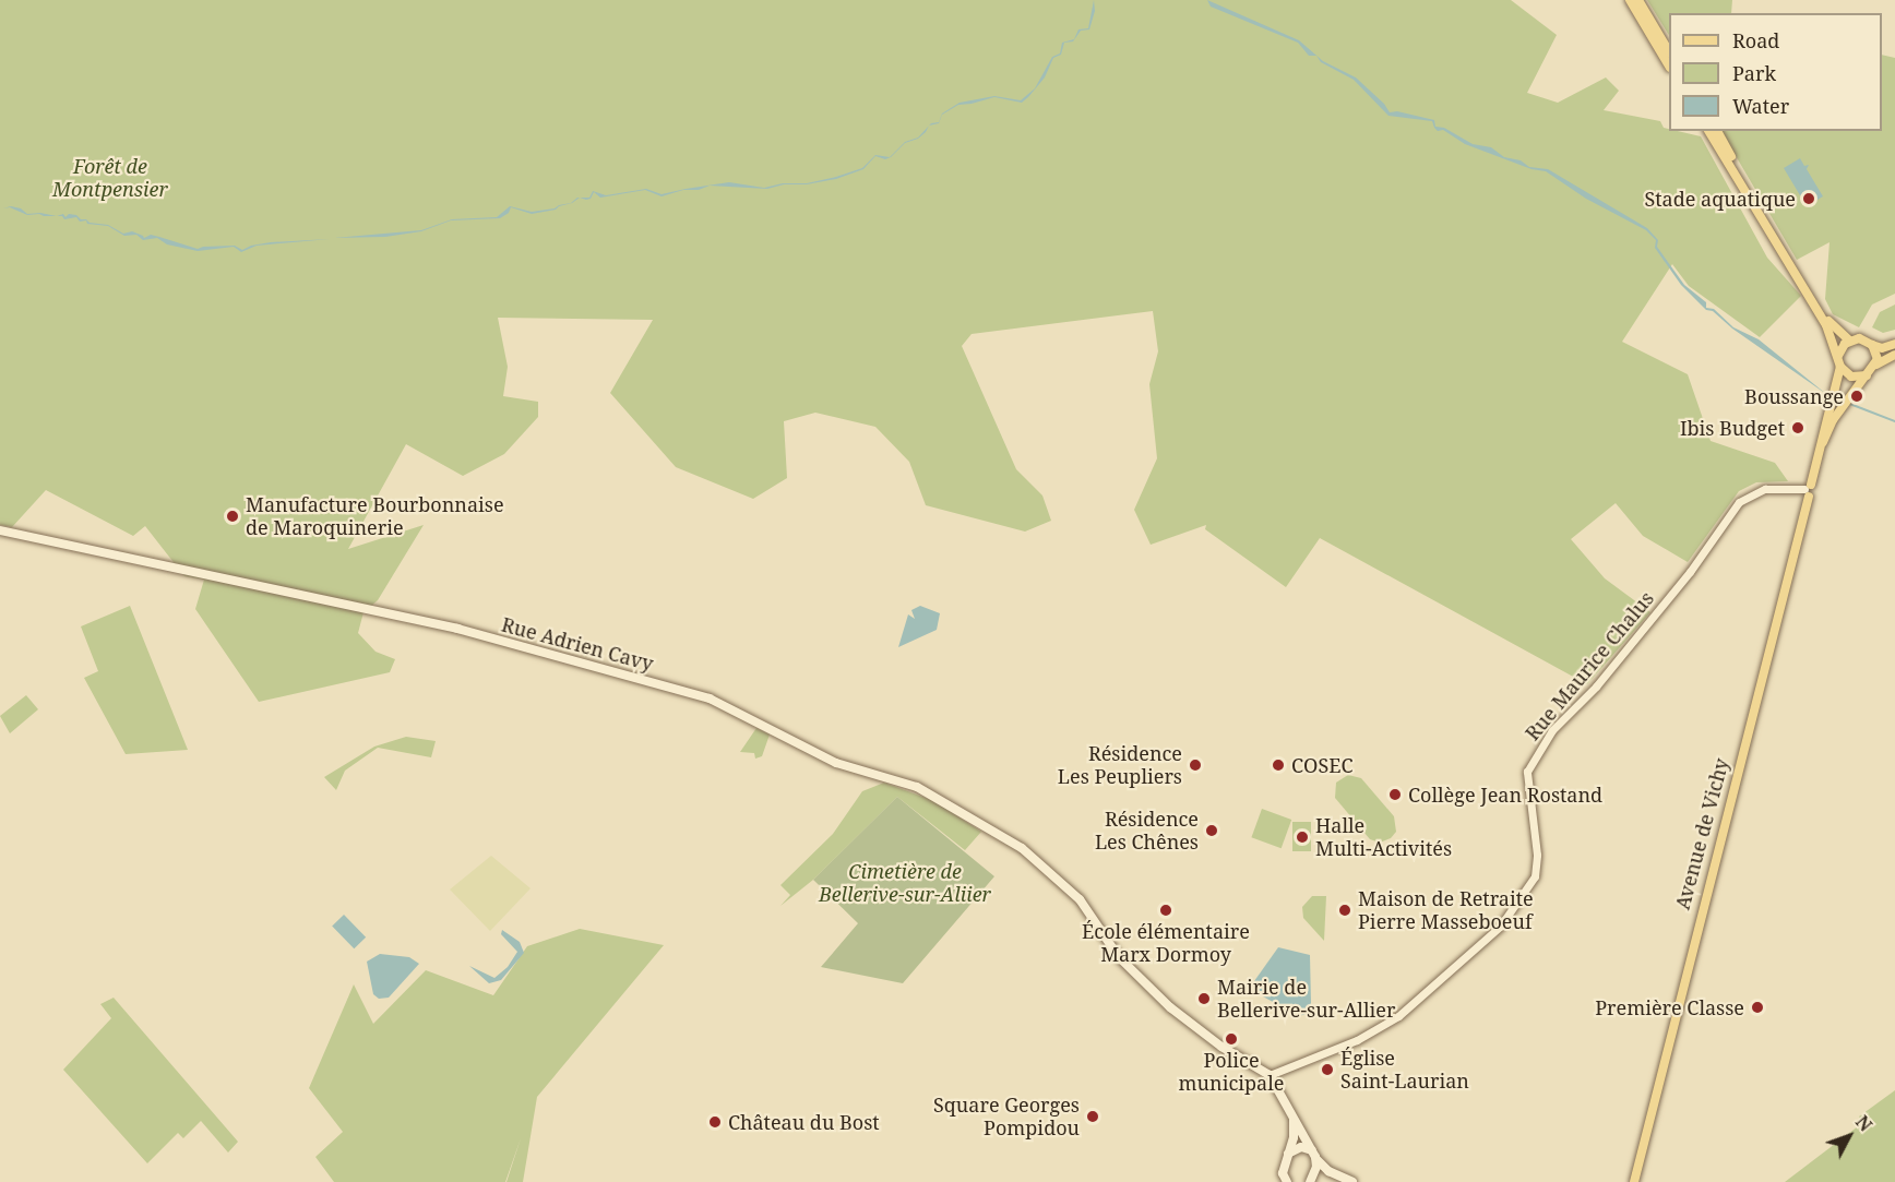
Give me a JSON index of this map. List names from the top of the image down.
{
  "streets": {
    "main road": ["Rue Adrien Cavy", "Avenue de Vichy"],
    "street": ["Rue Maurice Chalus"]
  },
  "crossings": [
    ["Rue Adrien Cavy", "Rue Maurice Chalus"],
    ["Rue Maurice Chalus", "Avenue de Vichy"]
  ],
  "parks": ["Forêt de Montpensier", "Cimetière de Bellerive-sur-Aliier"],
  "places": [
    "Stade aquatique",
    "Boussange",
    "Ibis Budget",
    "Manufacture Bourbonnaise de Maroquinerie",
    "Résidence Les Peupliers",
    "COSEC",
    "Collège Jean Rostand",
    "Résidence Les Chênes",
    "Halle Multi-Activités",
    "École élémentaire Marx Dormoy",
    "Maison de Retraite Pierre Masseboeuf",
    "Mairie de Bellerive-sur-Allier",
    "Première Classe",
    "Police municipale",
    "Église Saint-Laurian",
    "Square Georges Pompidou",
    "Château du Bost"
  ],
  "legend": ["Road", "Park", "Water"],
  "north": "top right"
}
